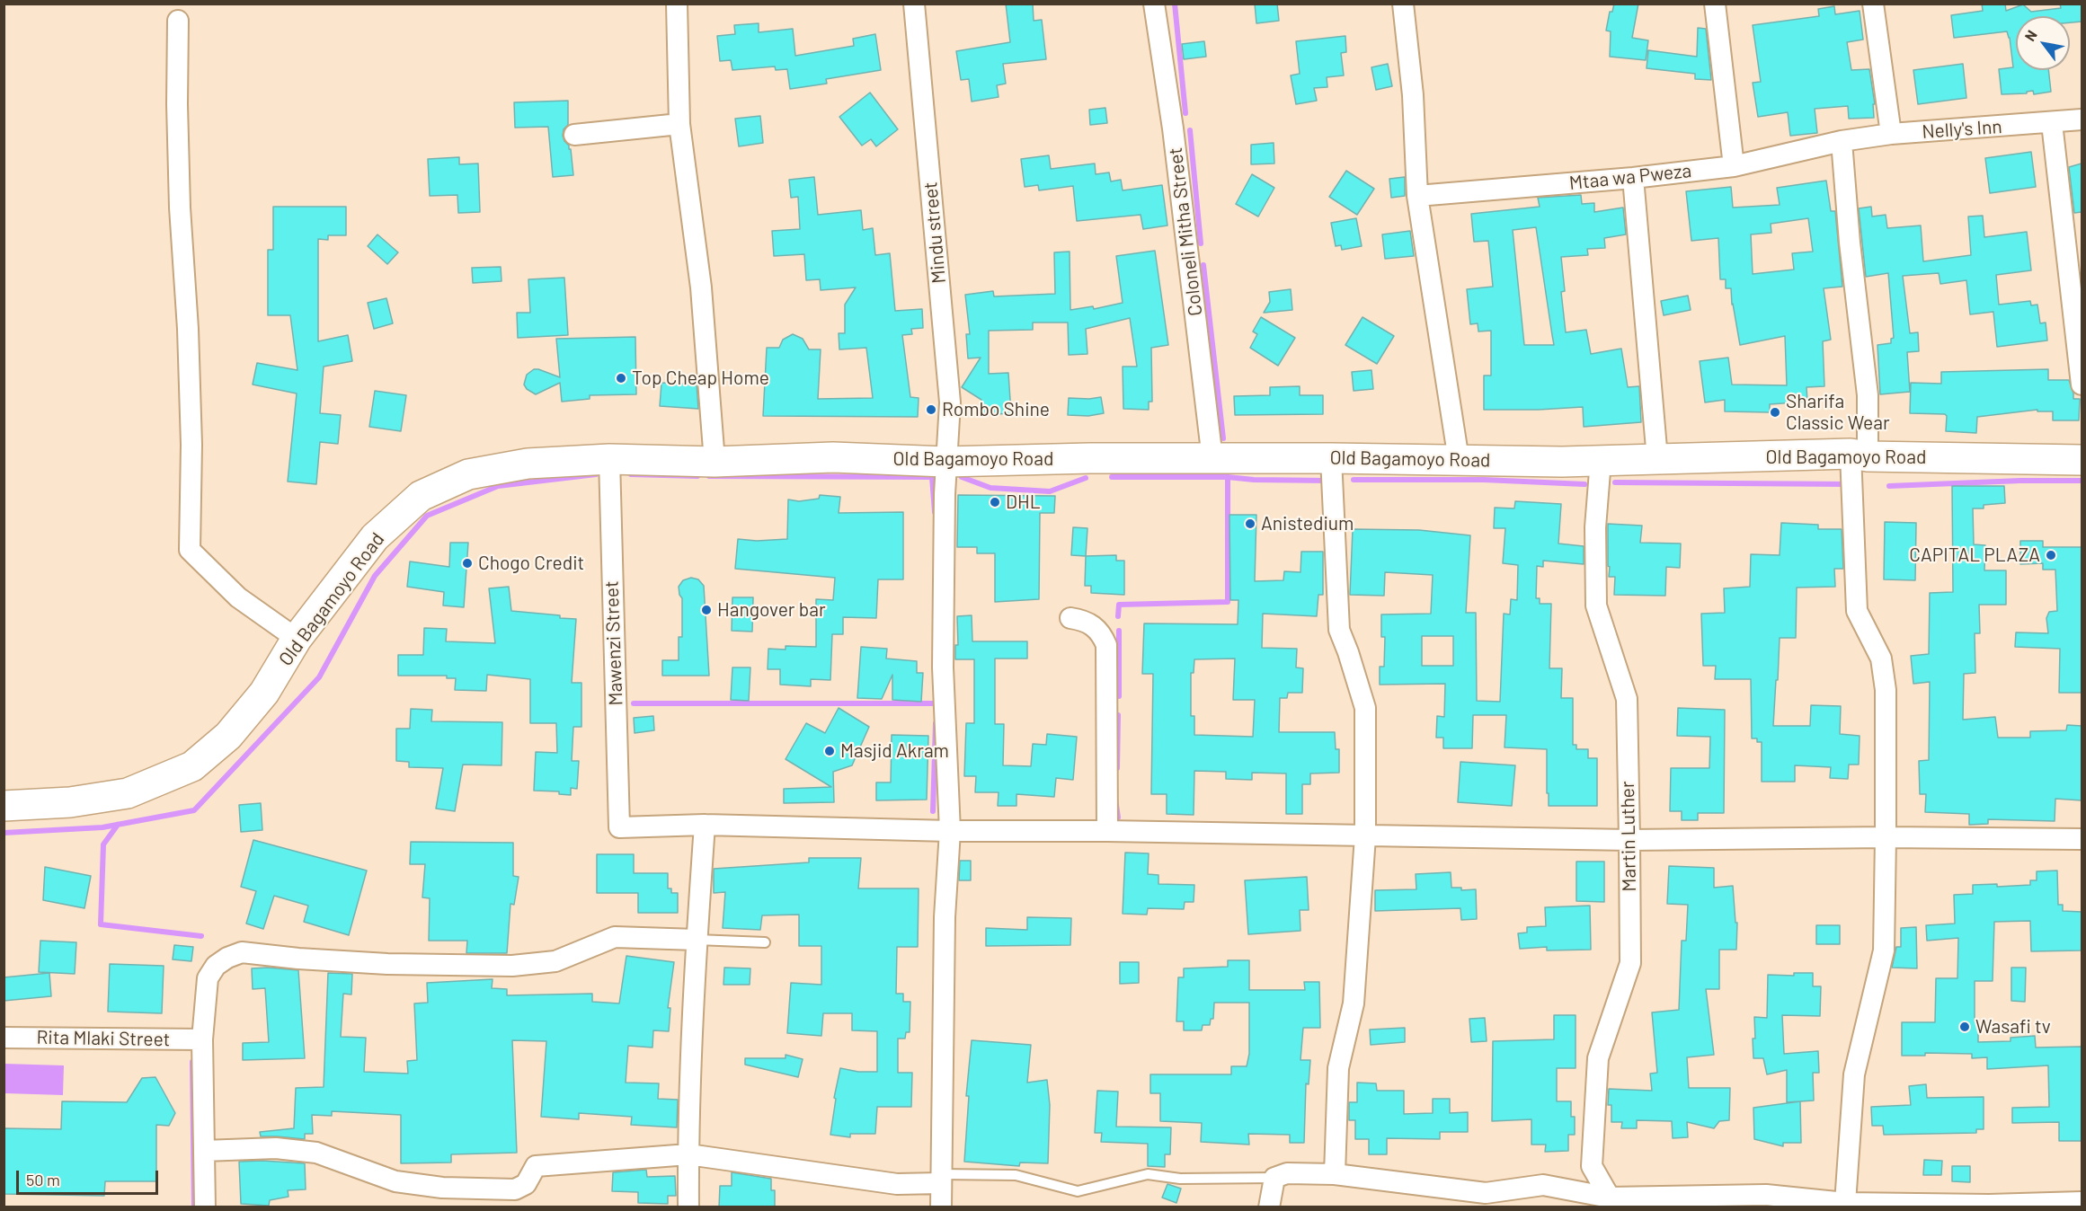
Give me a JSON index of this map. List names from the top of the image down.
{
  "streets": {
    "main road": ["Old Bagamoyo Road"],
    "street": [
      "Nelly's Inn",
      "Mtaa wa Pweza",
      "Coloneli Mitha Street",
      "Mindu street",
      "Mawenzi Street",
      "Martin Luther",
      "Rita Mlaki Street"
    ]
  },
  "crossings": [
    ["Nelly's Inn", "Mtaa wa Pweza"],
    ["Coloneli Mitha Street", "Old Bagamoyo Road"],
    ["Mindu street", "Old Bagamoyo Road"],
    ["Old Bagamoyo Road", "Mawenzi Street"],
    ["Old Bagamoyo Road", "Martin Luther"]
  ],
  "places": [
    "Top Cheap Home",
    "Rombo Shine",
    "Sharifa Classic Wear",
    "DHL",
    "Anistedium",
    "CAPITAL PLAZA",
    "Chogo Credit",
    "Hangover bar",
    "Masjid Akram",
    "Wasafi tv"
  ],
  "scale_bar": "50 m",
  "north": "top left"
}
